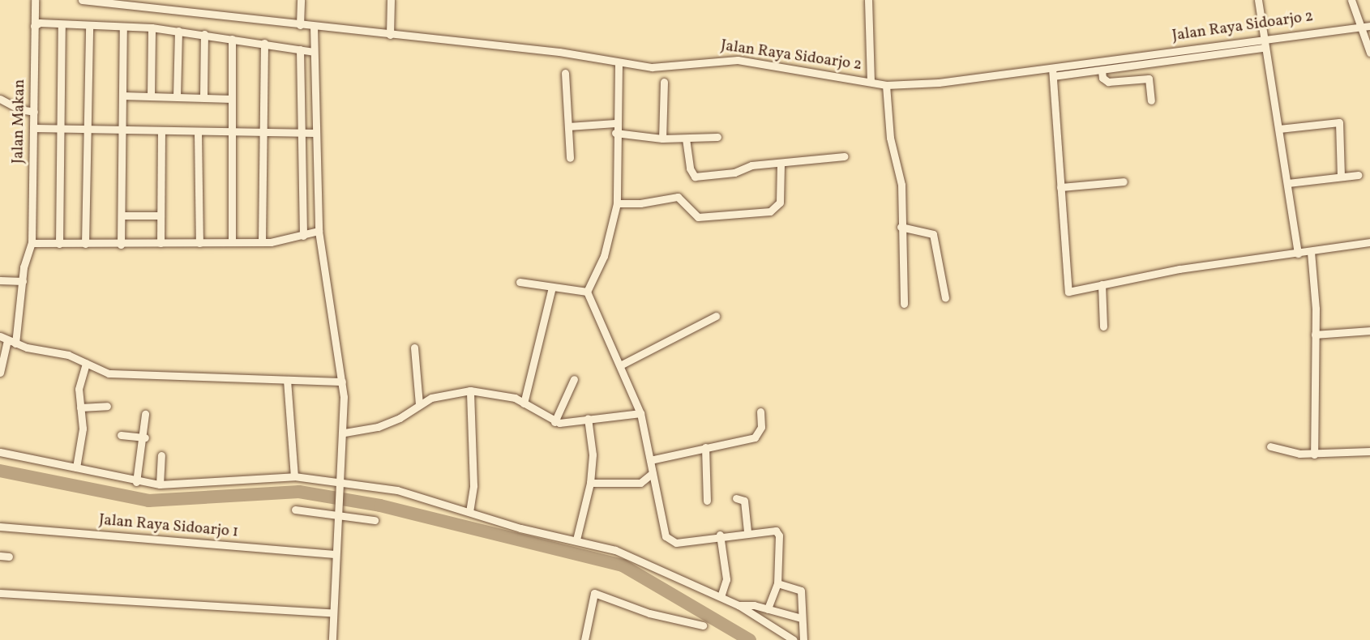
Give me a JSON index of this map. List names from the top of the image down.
{
  "streets": {
    "street": ["Jalan Raya Sidoarjo 2", "Jalan Makan", "Jalan Raya Sidoarjo 1"]
  }
}
